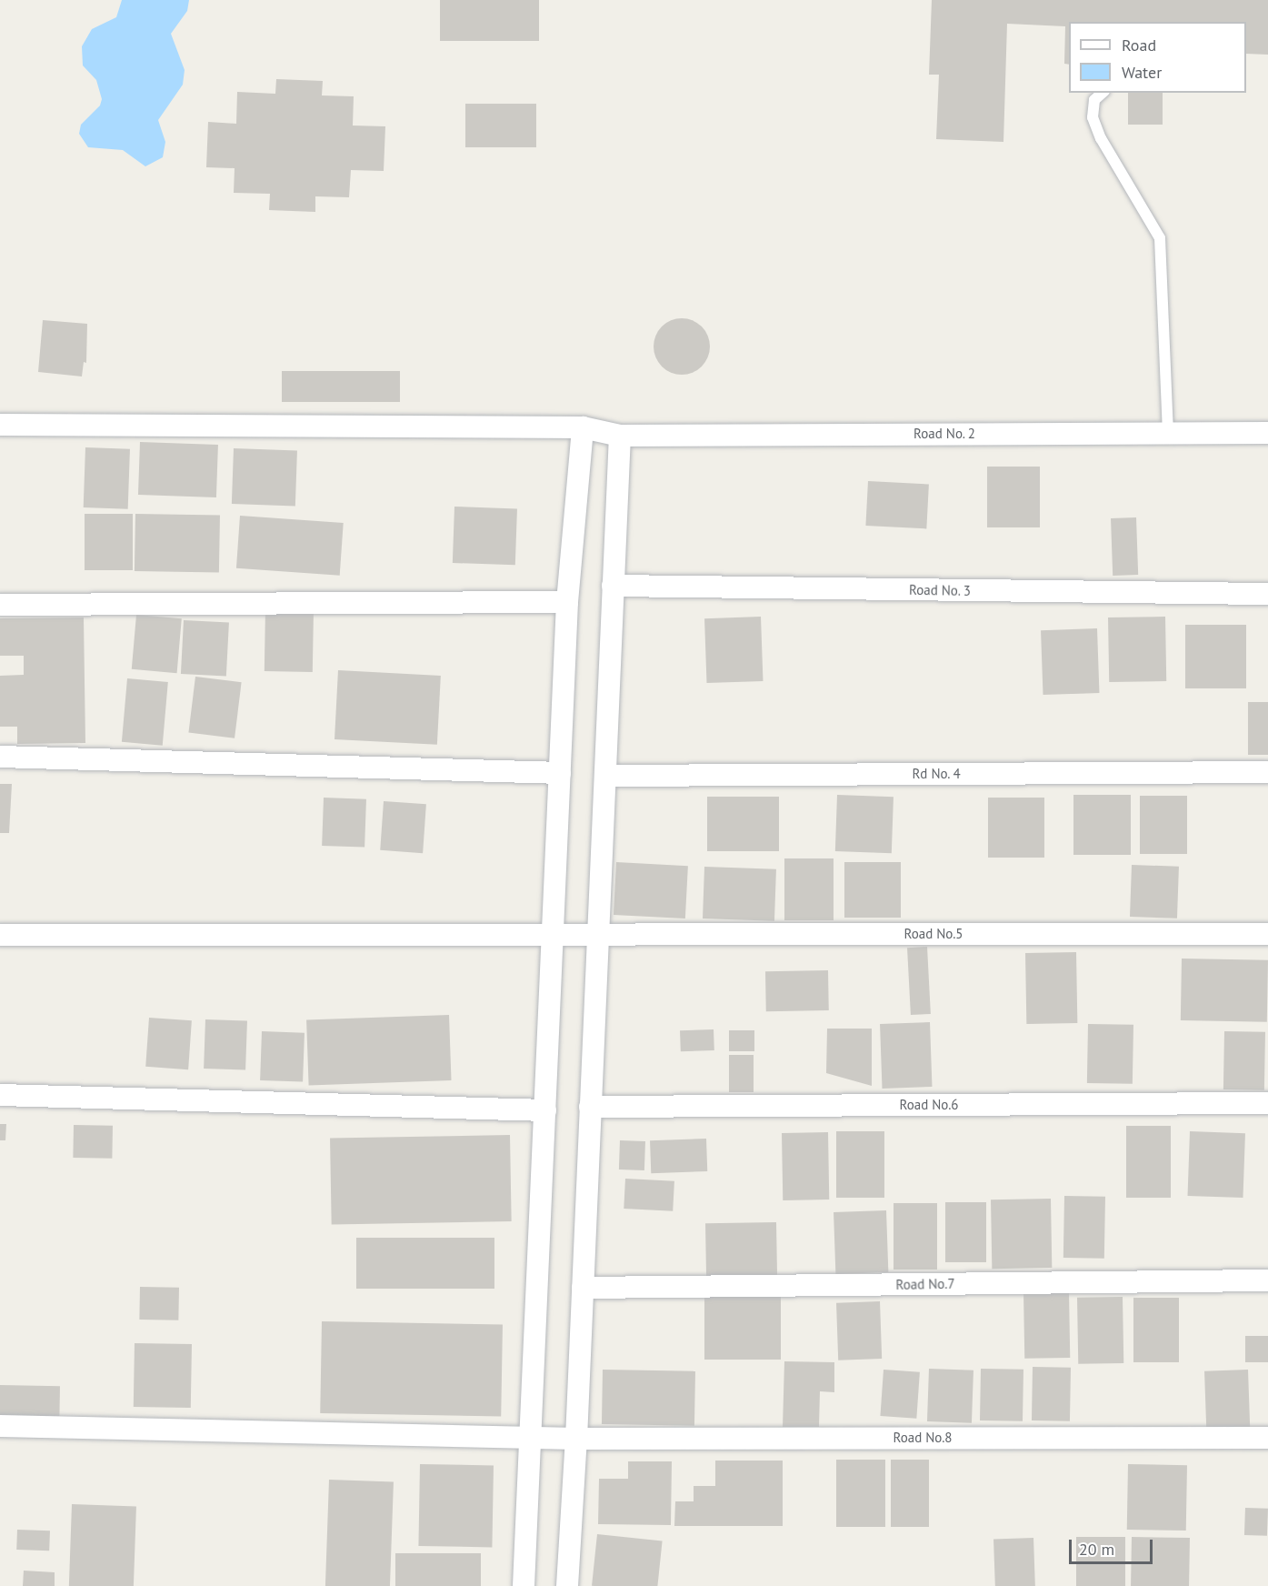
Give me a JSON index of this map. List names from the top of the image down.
{
  "streets": {
    "street": [
      "Road No. 2",
      "Road No. 3",
      "Rd No. 4",
      "Road No.5",
      "Road No.6",
      "Road No.7",
      "Road No.8"
    ]
  },
  "legend": ["Road", "Water"],
  "scale_bar": "20 m"
}
